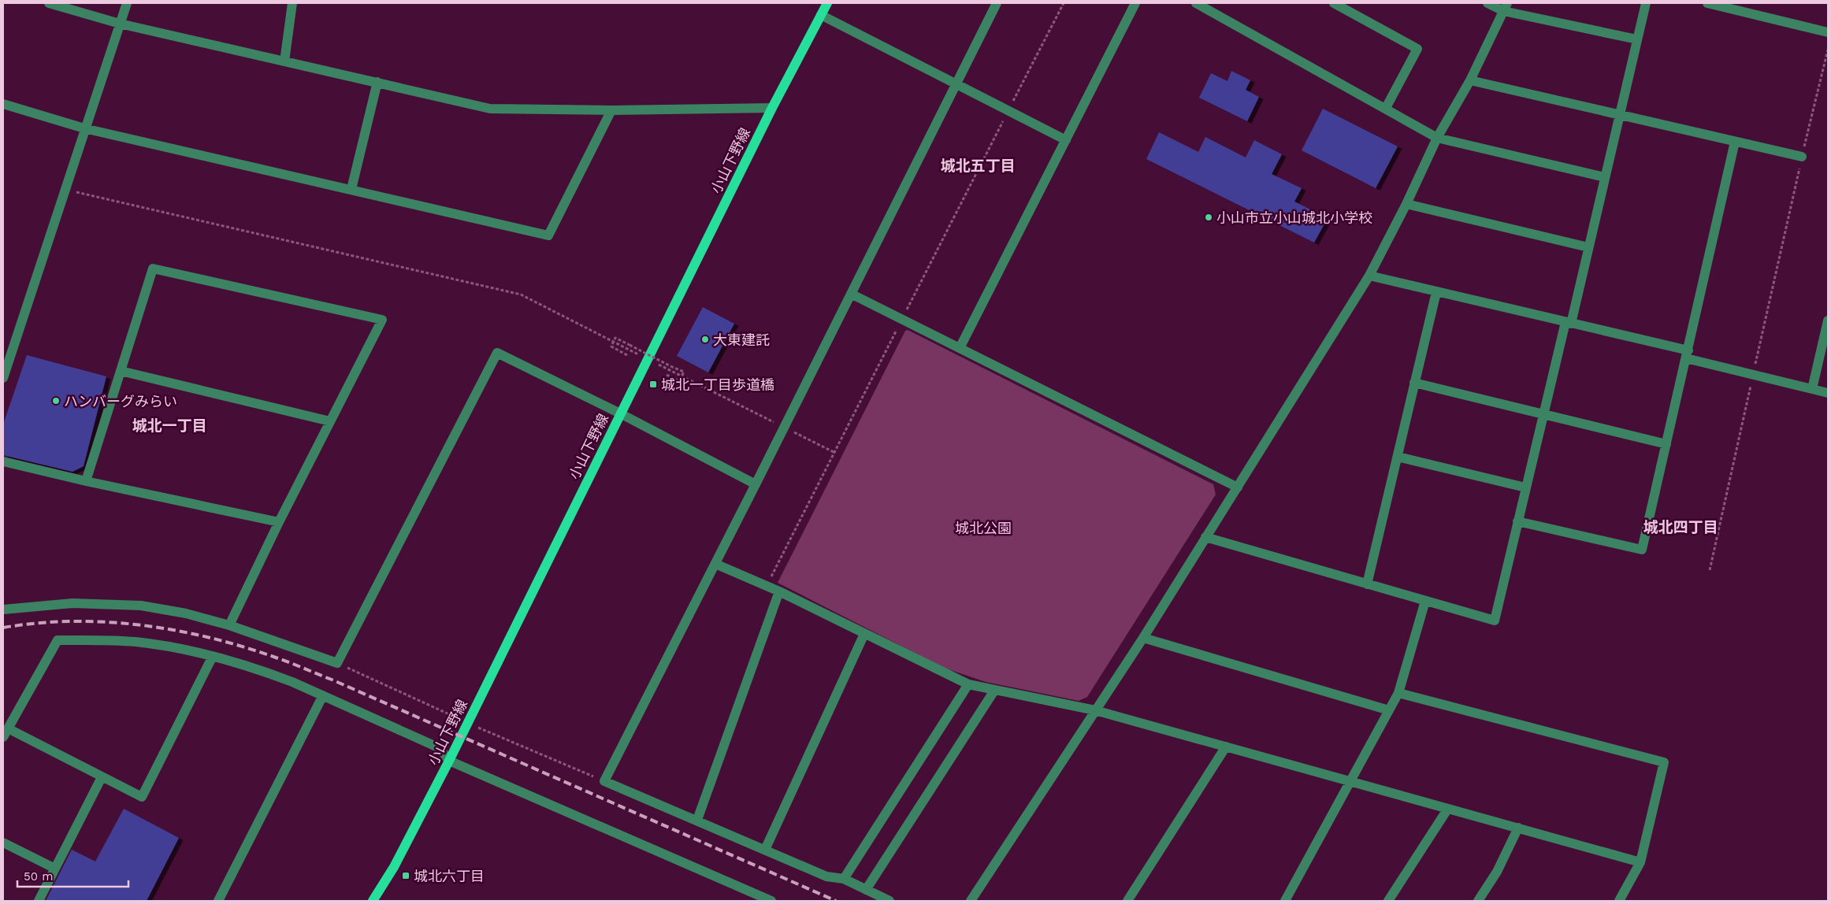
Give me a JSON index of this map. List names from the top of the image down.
{
  "streets": {
    "main road": ["小山下野線"]
  },
  "districts": ["城北五丁目", "城北一丁目", "城北四丁目"],
  "parks": ["城北公園"],
  "places": {
    "other": ["小山市立小山城北小学校", "大東建託", "ハンバーグみらい"],
    "transit": ["城北一丁目歩道橋", "城北六丁目"]
  },
  "scale_bar": "50 m"
}
